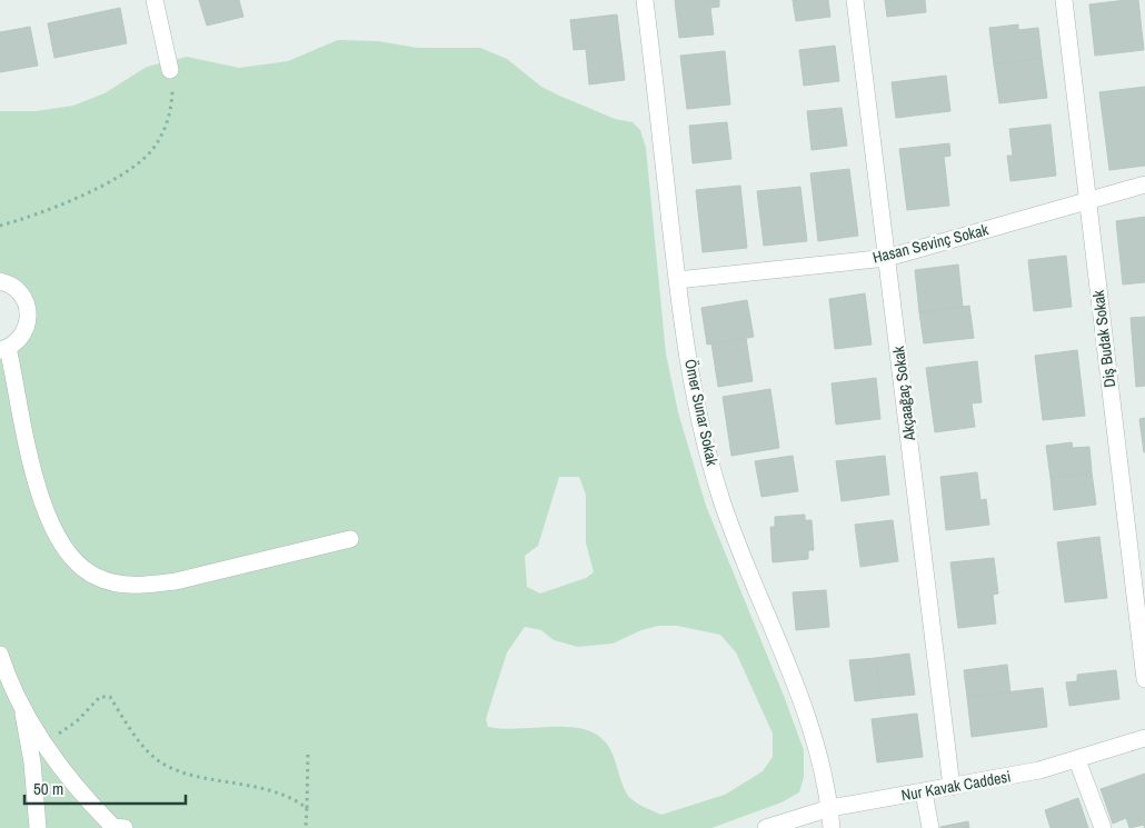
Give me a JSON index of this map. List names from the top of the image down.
{
  "streets": {
    "street": [
      "Hasan Sevinç Sokak",
      "Diş Budak Sokak",
      "Akçaağaç Sokak",
      "Ömer Sunar Sokak",
      "Nur Kavak Caddesi"
    ]
  },
  "crossings": [
    ["Hasan Sevinç Sokak", "Diş Budak Sokak"],
    ["Hasan Sevinç Sokak", "Akçaağaç Sokak"],
    ["Hasan Sevinç Sokak", "Ömer Sunar Sokak"],
    ["Akçaağaç Sokak", "Nur Kavak Caddesi"],
    ["Ömer Sunar Sokak", "Nur Kavak Caddesi"]
  ],
  "scale_bar": "50 m"
}
